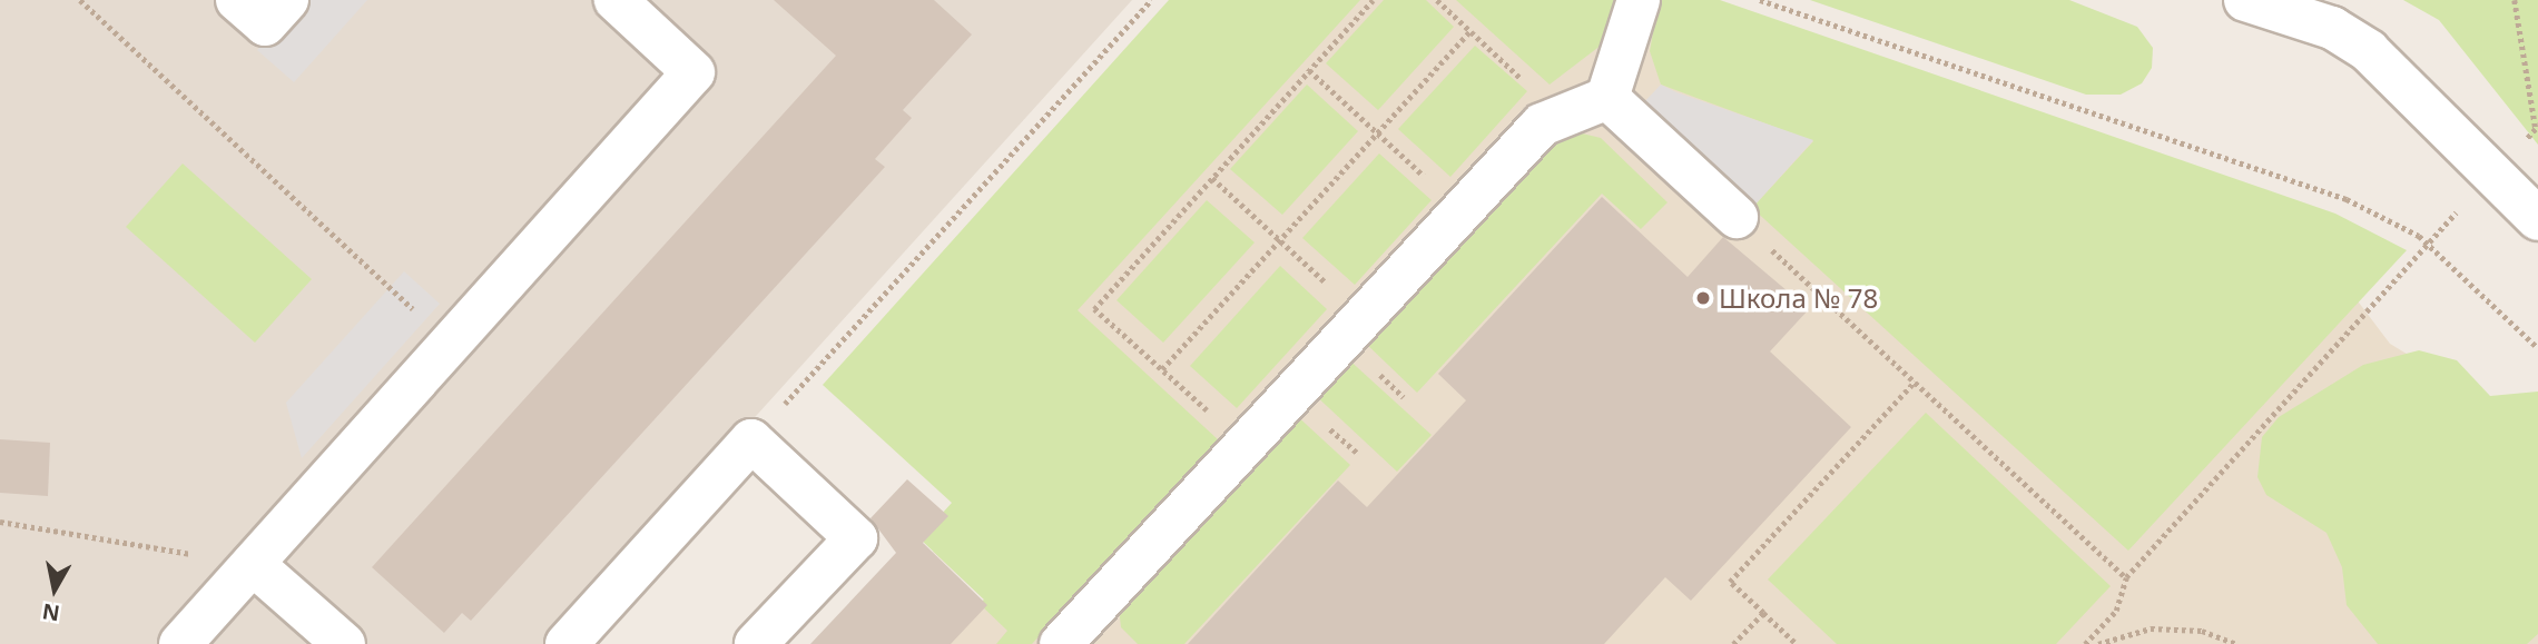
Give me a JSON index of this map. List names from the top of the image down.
{
  "places": ["Школа № 78"],
  "north": "bottom"
}
